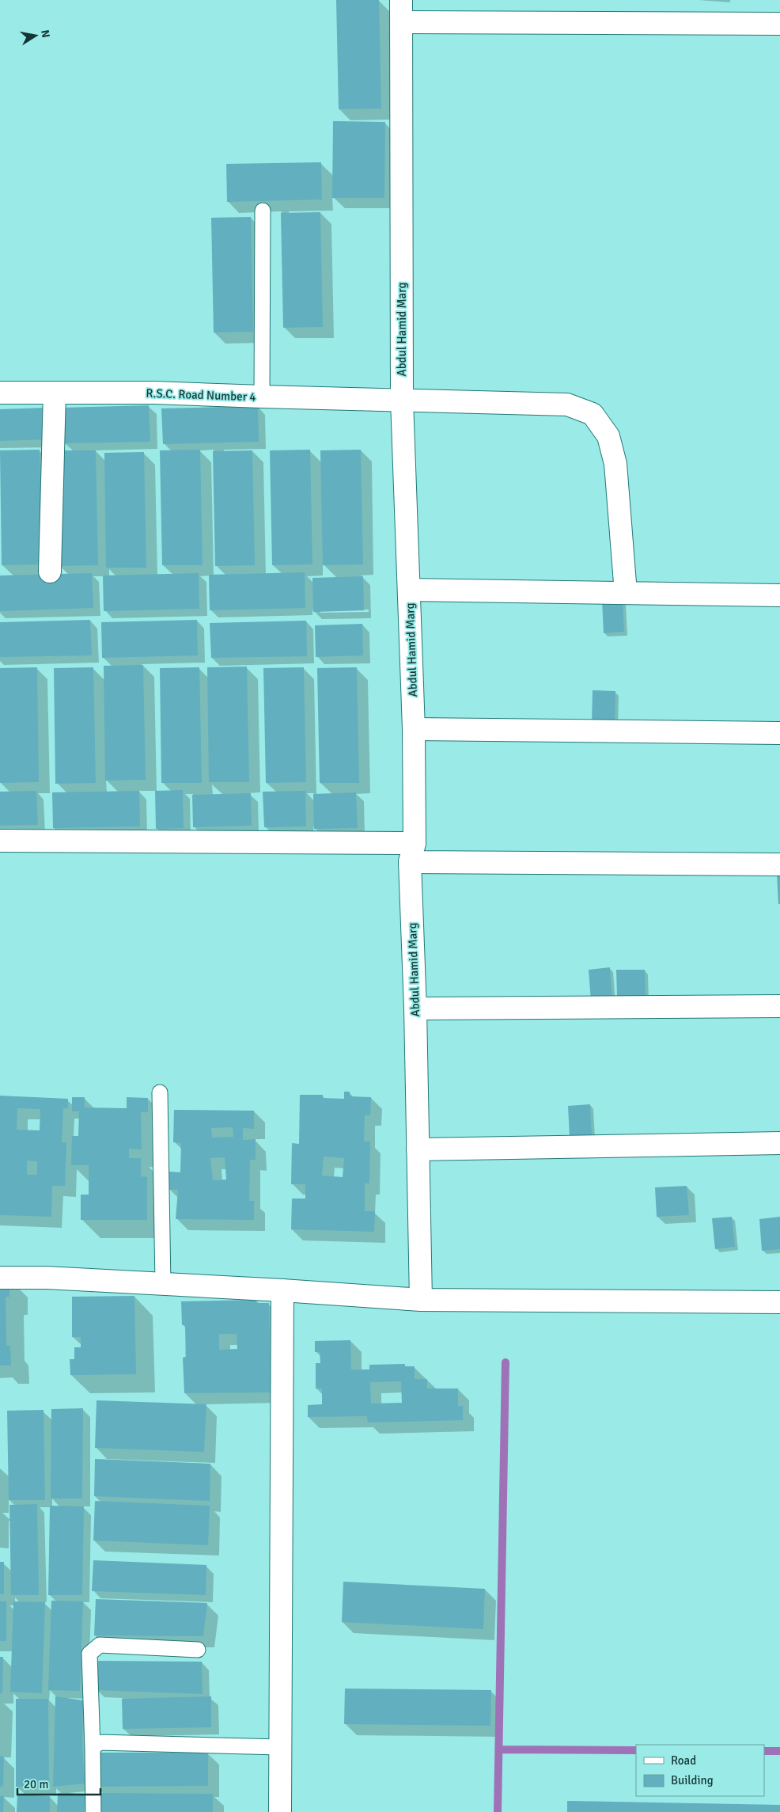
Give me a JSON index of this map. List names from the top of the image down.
{
  "streets": {
    "street": ["Abdul Hamid Marg", "R.S.C. Road Number 4"]
  },
  "crossings": [
    ["Abdul Hamid Marg", "R.S.C. Road Number 4"]
  ],
  "legend": ["Road", "Building"],
  "scale_bar": "20 m",
  "north": "right"
}
